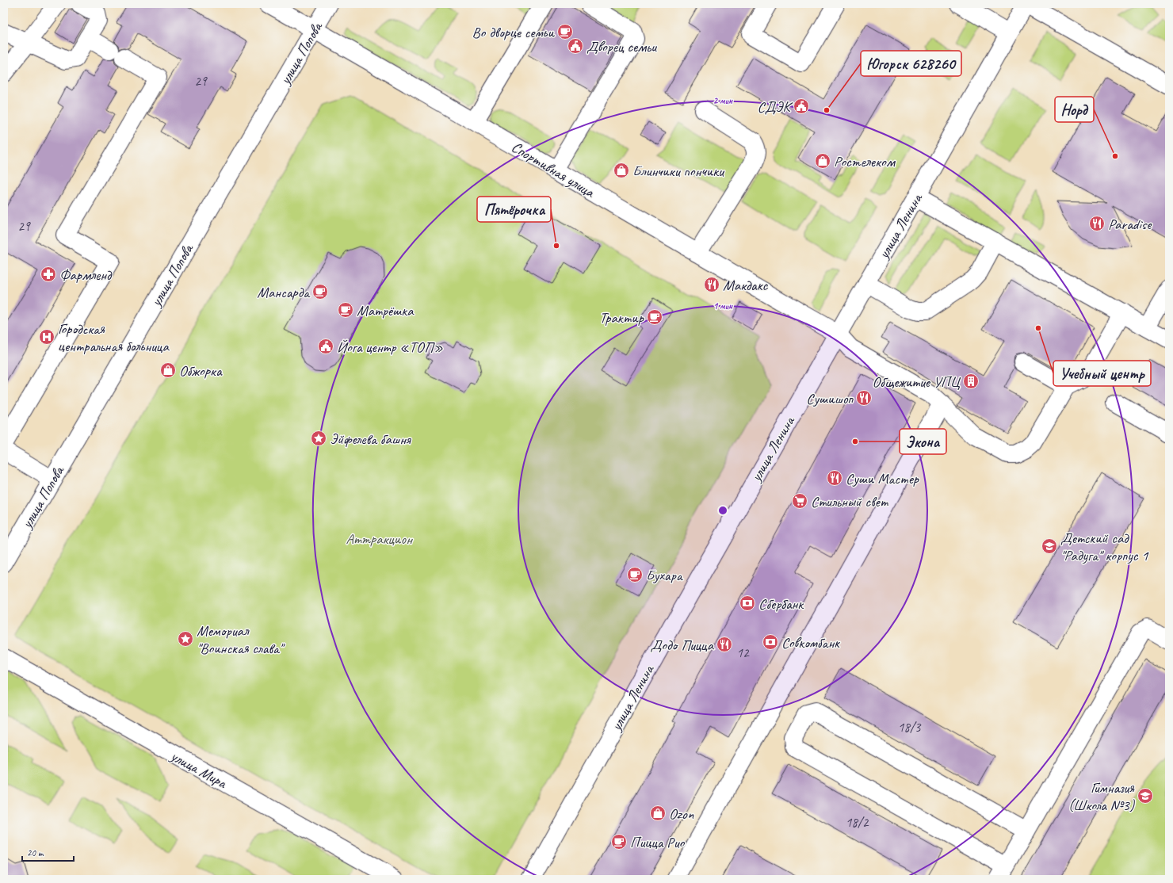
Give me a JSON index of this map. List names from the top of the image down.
{
  "streets": {
    "street": [
      "улица Попова",
      "Спортивная улица",
      "улица Ленина",
      "улица Мира"
    ]
  },
  "crossings": [
    ["улица Попова", "Спортивная улица"],
    ["Спортивная улица", "улица Ленина"]
  ],
  "parks": ["Аттракцион"],
  "places": {
    "cafe": [
      "Во дворце семьи",
      "Мансарда",
      "Матрёшка",
      "Трактир",
      "Бухара",
      "Пицца Рио"
    ],
    "public building": ["Дворец семьи", "СДЭК", "Йога центр «ТОП»"],
    "other": [
      "Югорск 628260",
      "Норд",
      "Пятёрочка",
      "Учебный центр",
      "Экона"
    ],
    "shop": [
      "Ростелеком",
      "Блинчики пончики",
      "Обжорка",
      "Ozon"
    ],
    "restaurant": [
      "Paradise",
      "Макдакс",
      "Сушишоп",
      "Суши Мастер",
      "Додо Пицца"
    ],
    "pharmacy": ["Фармленд"],
    "hospital": ["Городская центральная больница"],
    "building": ["Общежитие УПЦ"],
    "place": ["Эйфелева башня", "Мемориал \"Воинская слава\""],
    "supermarket": ["Стильный свет"],
    "school or university": ["Детский сад \"Радуга\" корпус 1", "Гимназия (Школа №3)"],
    "bank": ["Сбербанк", "Совкомбанк"]
  },
  "house_numbers": [
    "29",
    "29",
    "12",
    "18/3",
    "18/2"
  ],
  "scale_bar": "20 m",
  "rings": ["2 мин", "1 мин"]
}
